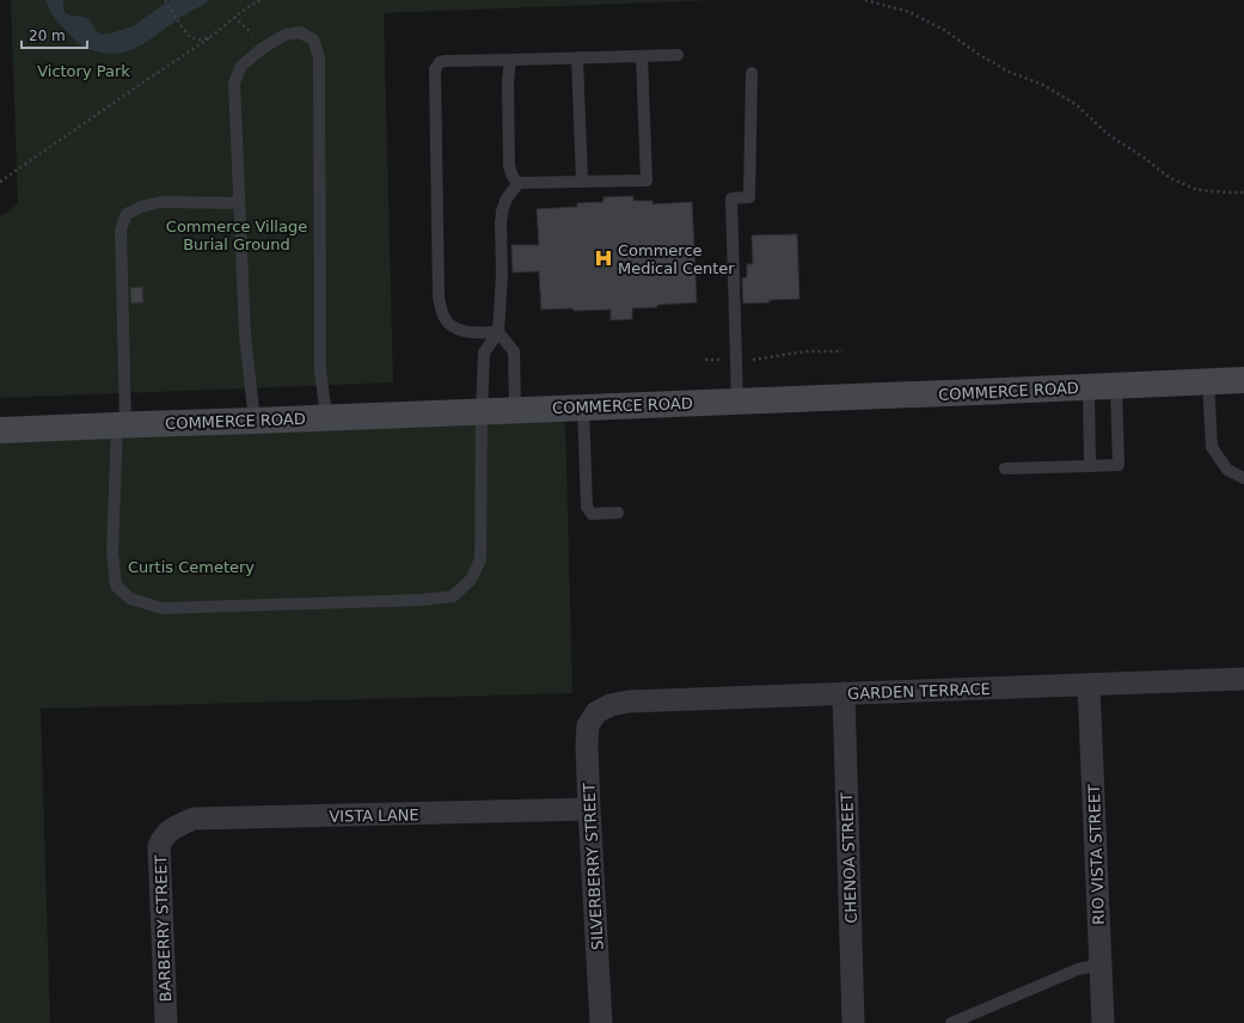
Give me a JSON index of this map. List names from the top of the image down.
{
  "streets": {
    "main road": ["COMMERCE ROAD"],
    "street": [
      "GARDEN TERRACE",
      "VISTA LANE",
      "RIO VISTA STREET",
      "CHENOA STREET",
      "SILVERBERRY STREET",
      "BARBERRY STREET"
    ]
  },
  "crossings": [
    ["GARDEN TERRACE", "RIO VISTA STREET"],
    ["GARDEN TERRACE", "CHENOA STREET"],
    ["GARDEN TERRACE", "SILVERBERRY STREET"],
    ["VISTA LANE", "SILVERBERRY STREET"],
    ["VISTA LANE", "BARBERRY STREET"]
  ],
  "parks": ["Victory Park", "Commerce Village Burial Ground", "Curtis Cemetery"],
  "places": {
    "hospital": ["Commerce Medical Center"]
  },
  "scale_bar": "20 m"
}
